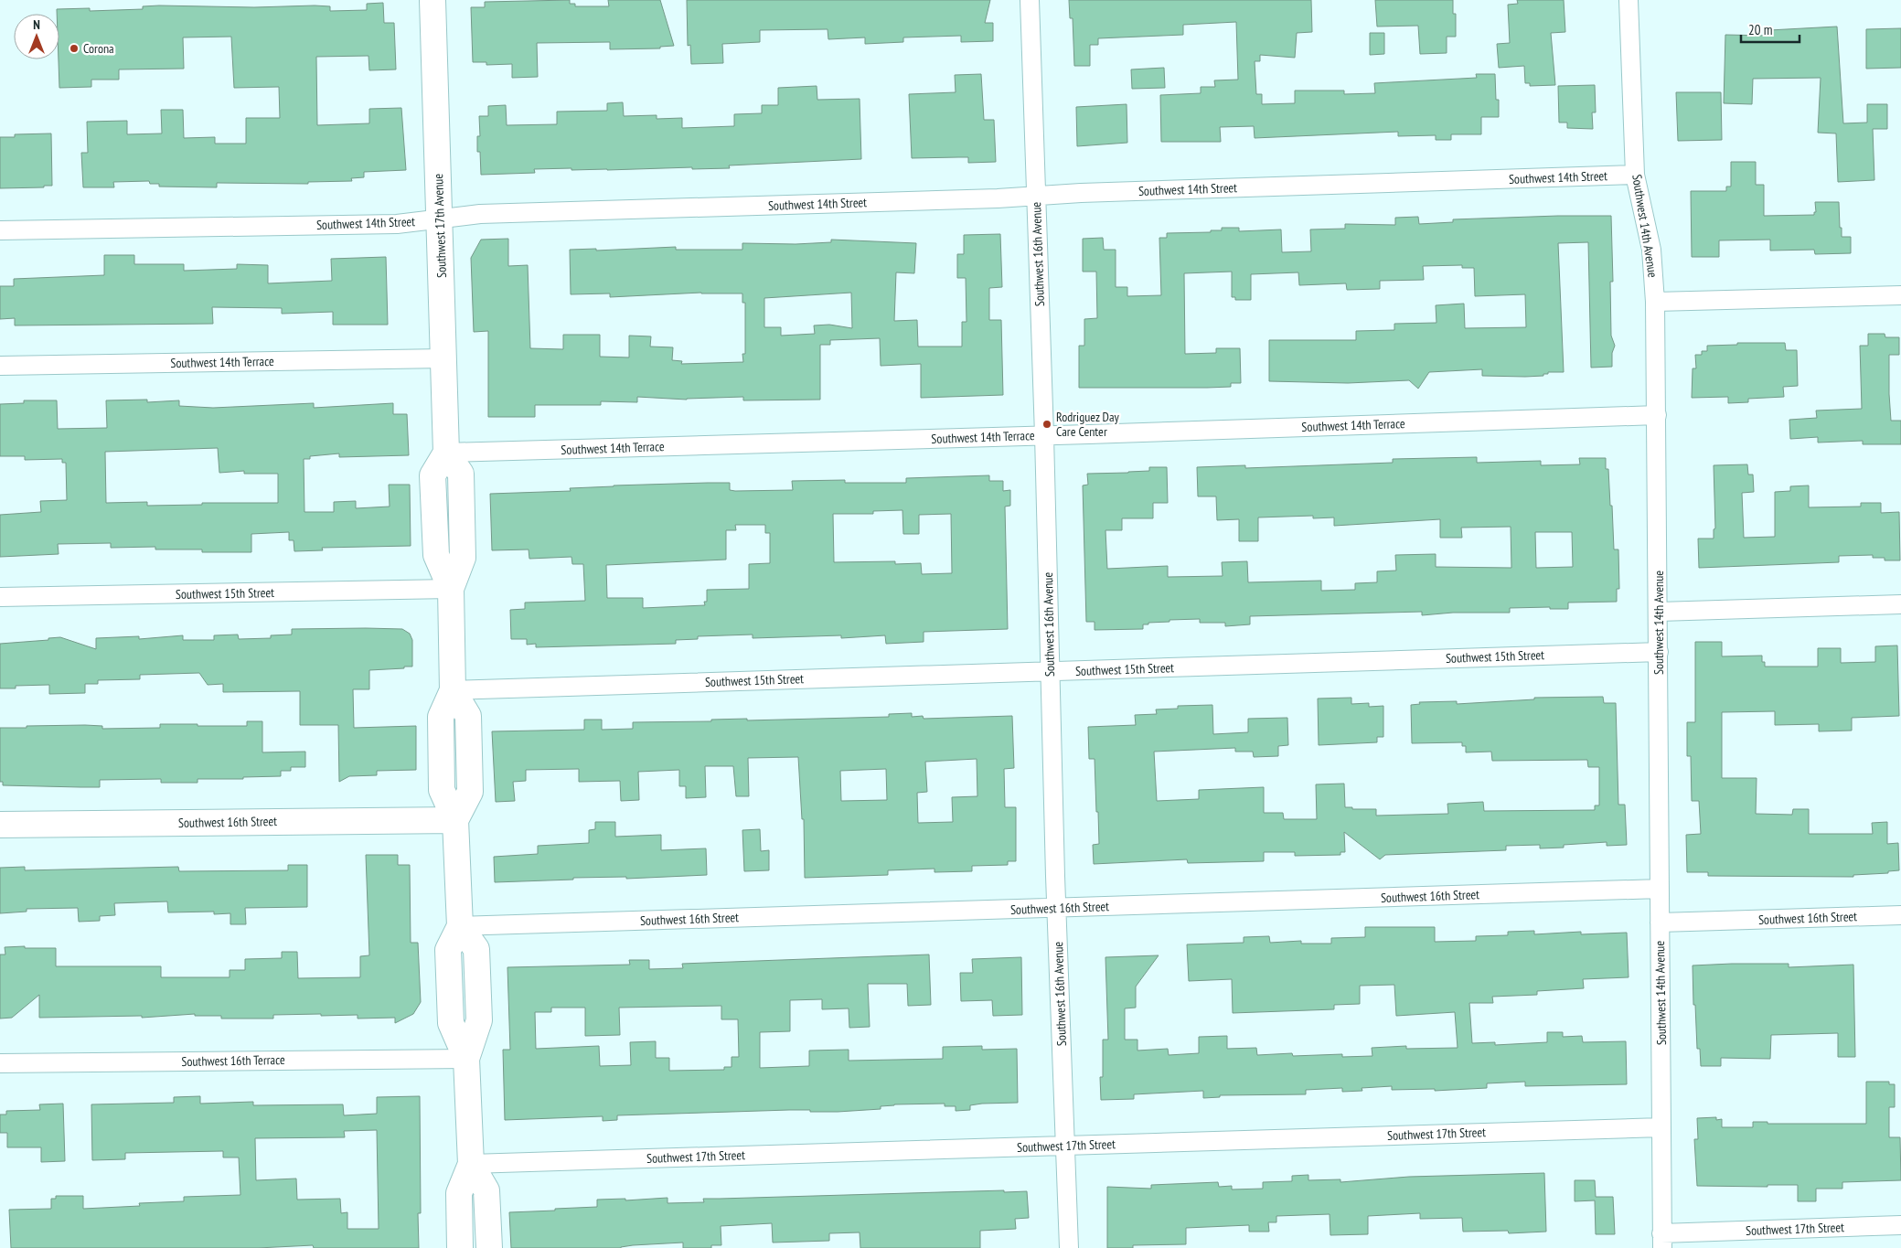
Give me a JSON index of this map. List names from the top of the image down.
{
  "streets": {
    "main road": ["Southwest 17th Avenue", "Southwest 16th Street"],
    "street": [
      "Southwest 14th Street",
      "Southwest 14th Avenue",
      "Southwest 16th Avenue",
      "Southwest 14th Terrace",
      "Southwest 15th Street",
      "Southwest 16th Terrace",
      "Southwest 17th Street"
    ]
  },
  "crossings": [
    ["Southwest 14th Street", "Southwest 17th Avenue"],
    ["Southwest 14th Street", "Southwest 14th Avenue"],
    ["Southwest 14th Street", "Southwest 16th Avenue"],
    ["Southwest 17th Avenue", "Southwest 14th Terrace"],
    ["Southwest 14th Avenue", "Southwest 14th Terrace"],
    ["Southwest 14th Avenue", "Southwest 15th Street"],
    ["Southwest 14th Avenue", "Southwest 16th Street"],
    ["Southwest 14th Avenue", "Southwest 17th Street"],
    ["Southwest 16th Avenue", "Southwest 14th Terrace"],
    ["Southwest 16th Avenue", "Southwest 15th Street"],
    ["Southwest 16th Avenue", "Southwest 16th Street"],
    ["Southwest 16th Avenue", "Southwest 17th Street"]
  ],
  "places": ["Corona", "Rodriguez Day Care Center"],
  "scale_bar": "20 m",
  "north": "top"
}
